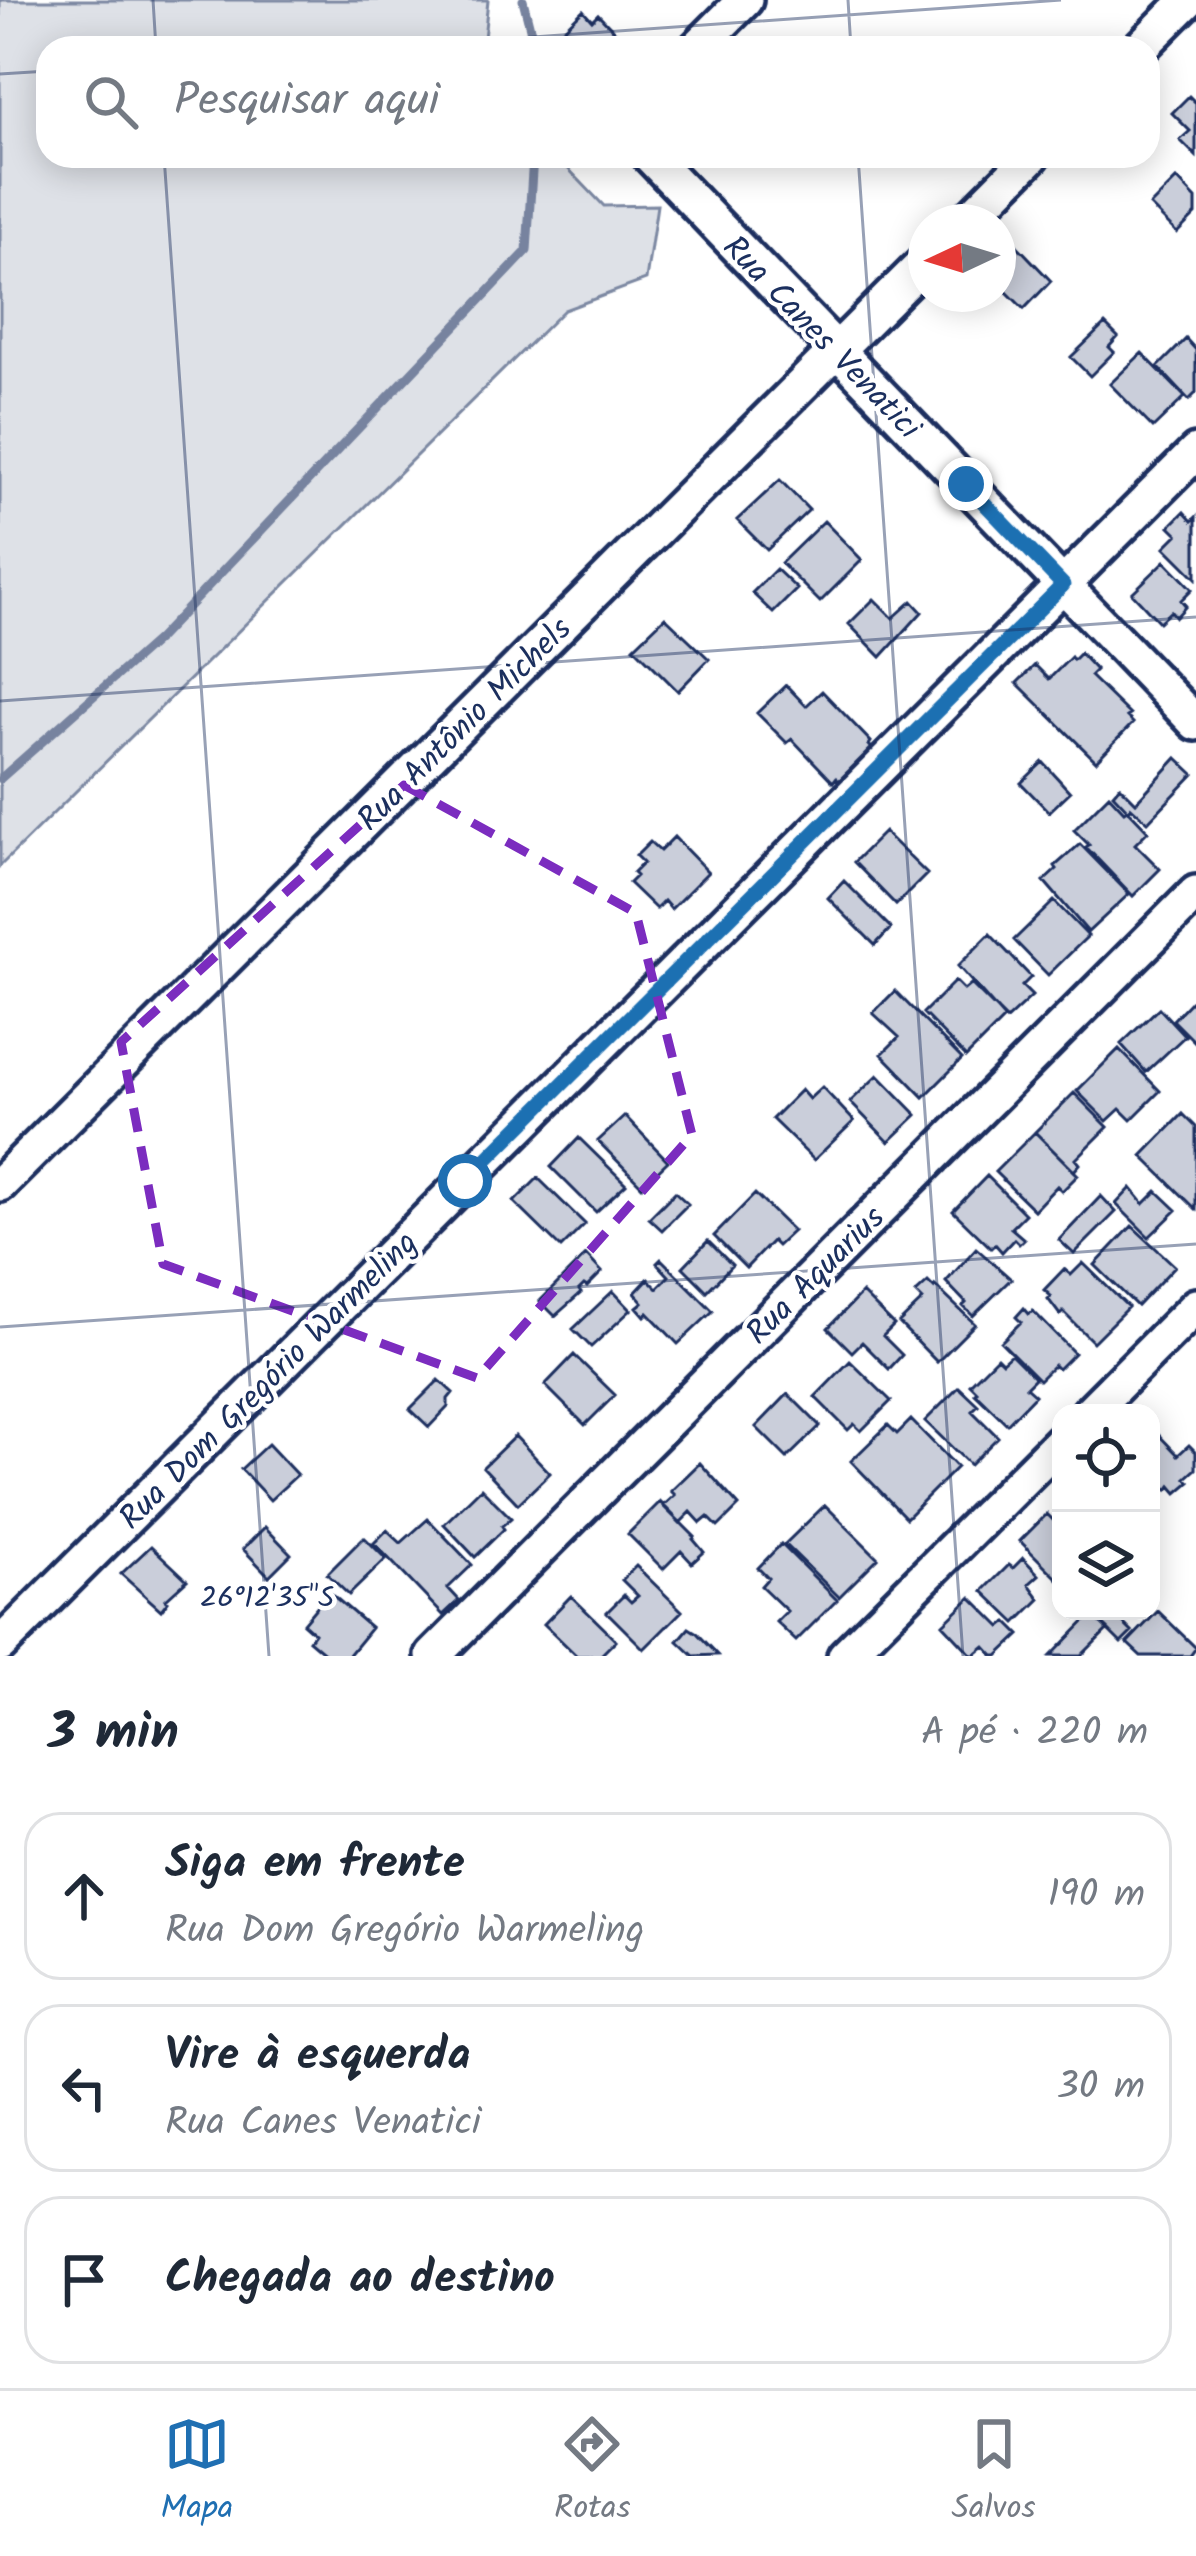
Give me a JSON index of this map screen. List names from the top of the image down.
{
  "streets": {
    "street": [
      "Rua Canes Venatici",
      "Rua Antônio Michels",
      "Rua Aquarius",
      "Rua Dom Gregório Warmeling"
    ]
  },
  "crossings": [
    ["Rua Canes Venatici", "Rua Antônio Michels"],
    ["Rua Canes Venatici", "Rua Dom Gregório Warmeling"]
  ],
  "north": "left",
  "page": {
    "search": "Pesquisar aqui",
    "heading": ["3 min", "A pé · 220 m"],
    "list": [
      ["Siga em frente", "Rua Dom Gregório Warmeling", "190 m"],
      ["Vire à esquerda", "Rua Canes Venatici", "30 m"],
      "Chegada ao destino"
    ],
    "nav": ["Mapa", "Rotas", "Salvos"]
  },
  "coordinates": ["26°12'35\"S"]
}
